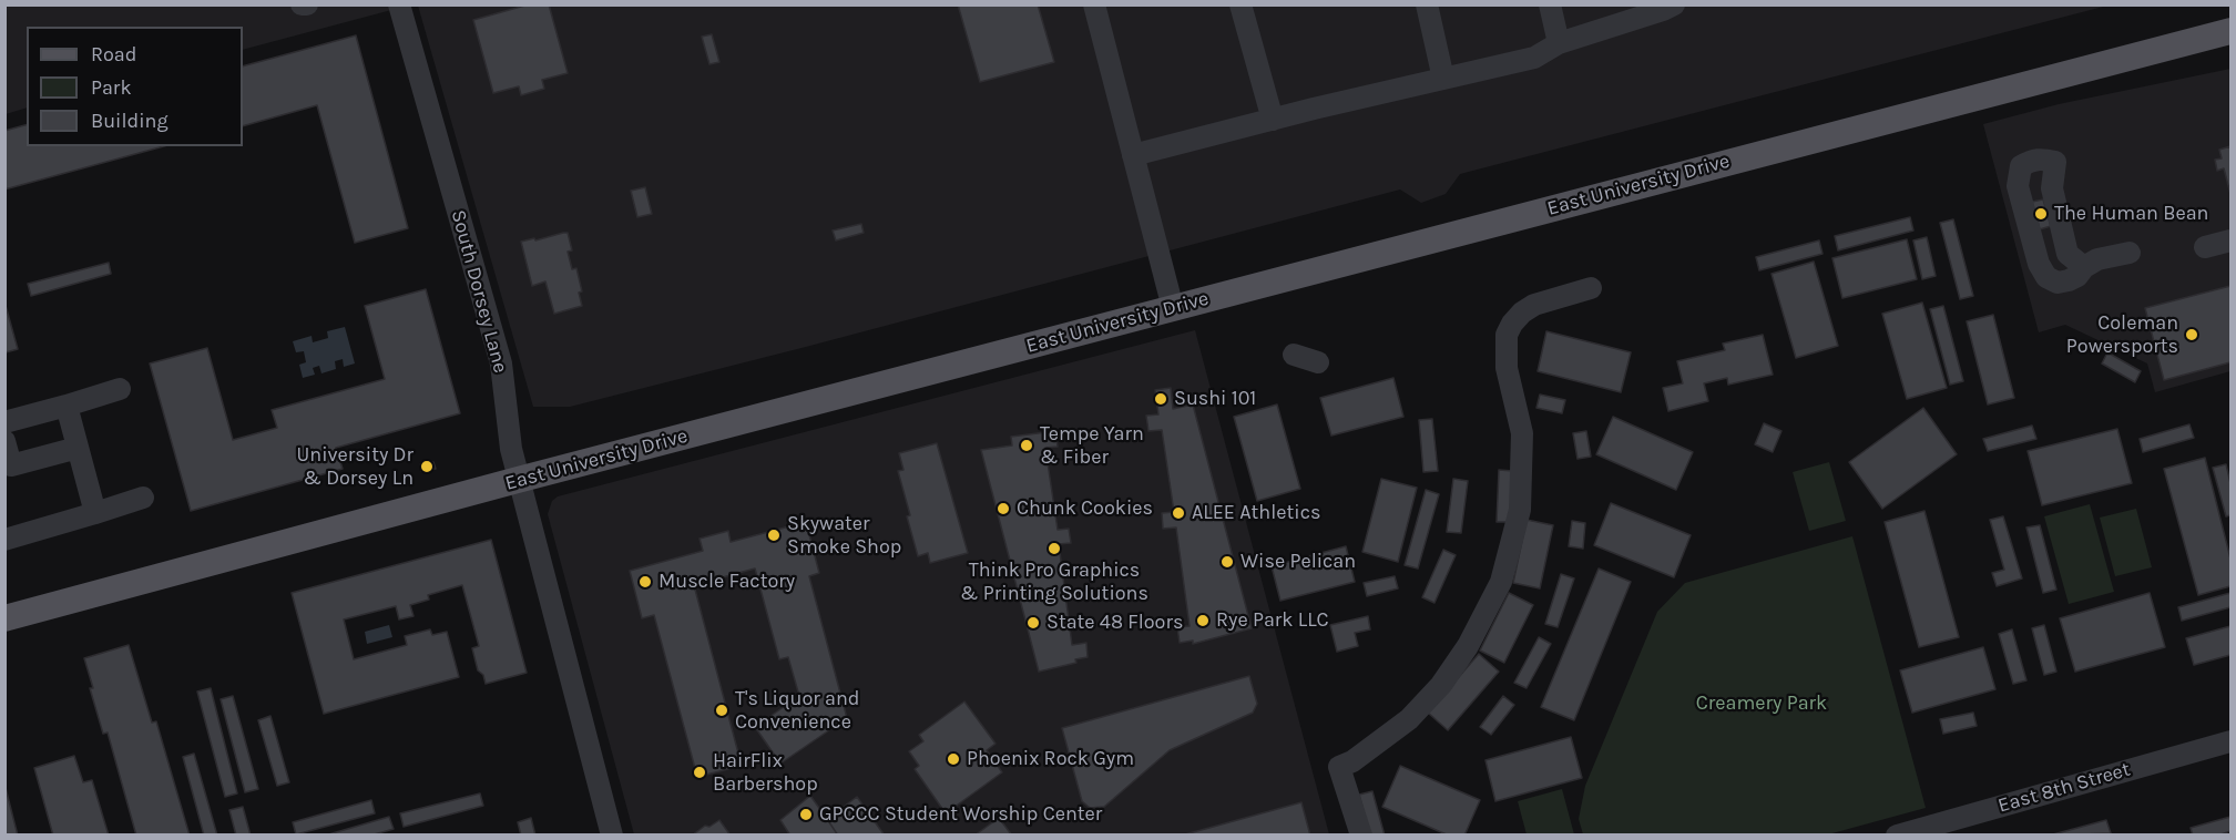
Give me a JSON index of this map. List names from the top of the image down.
{
  "streets": {
    "main road": ["East University Drive"],
    "street": ["South Dorsey Lane", "East 8th Street"]
  },
  "crossings": [
    ["East University Drive", "South Dorsey Lane"]
  ],
  "parks": ["Creamery Park"],
  "places": [
    "The Human Bean",
    "Coleman Powersports",
    "Sushi 101",
    "Tempe Yarn & Fiber",
    "University Dr & Dorsey Ln",
    "Chunk Cookies",
    "ALEE Athletics",
    "Skywater Smoke Shop",
    "Think Pro Graphics & Printing Solutions",
    "Wise Pelican",
    "Muscle Factory",
    "Rye Park LLC",
    "State 48 Floors",
    "T's Liquor and Convenience",
    "Phoenix Rock Gym",
    "HairFlix Barbershop",
    "GPCCC Student Worship Center"
  ],
  "legend": ["Road", "Park", "Building"]
}
